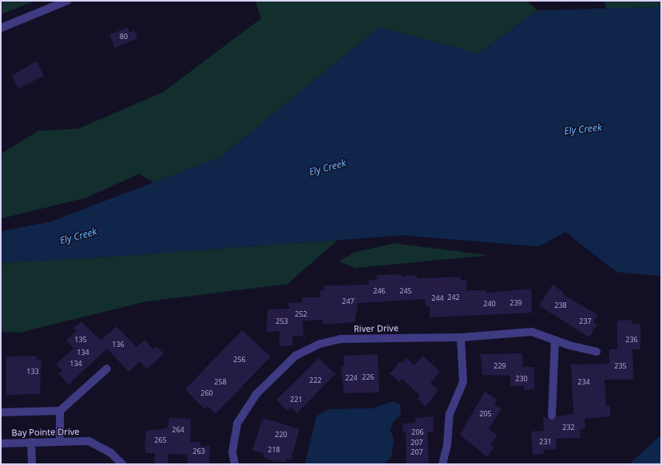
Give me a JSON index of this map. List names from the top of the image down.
{
  "streets": {
    "street": ["River Drive", "Bay Pointe Drive"]
  },
  "water": ["Ely Creek"],
  "house_numbers": [
    "80",
    "246",
    "245",
    "242",
    "244",
    "247",
    "239",
    "240",
    "238",
    "252",
    "253",
    "237",
    "135",
    "236",
    "136",
    "134",
    "256",
    "134",
    "229",
    "235",
    "133",
    "226",
    "224",
    "230",
    "222",
    "258",
    "234",
    "260",
    "221",
    "205",
    "232",
    "264",
    "206",
    "220",
    "265",
    "231",
    "207",
    "218",
    "263",
    "207"
  ]
}
